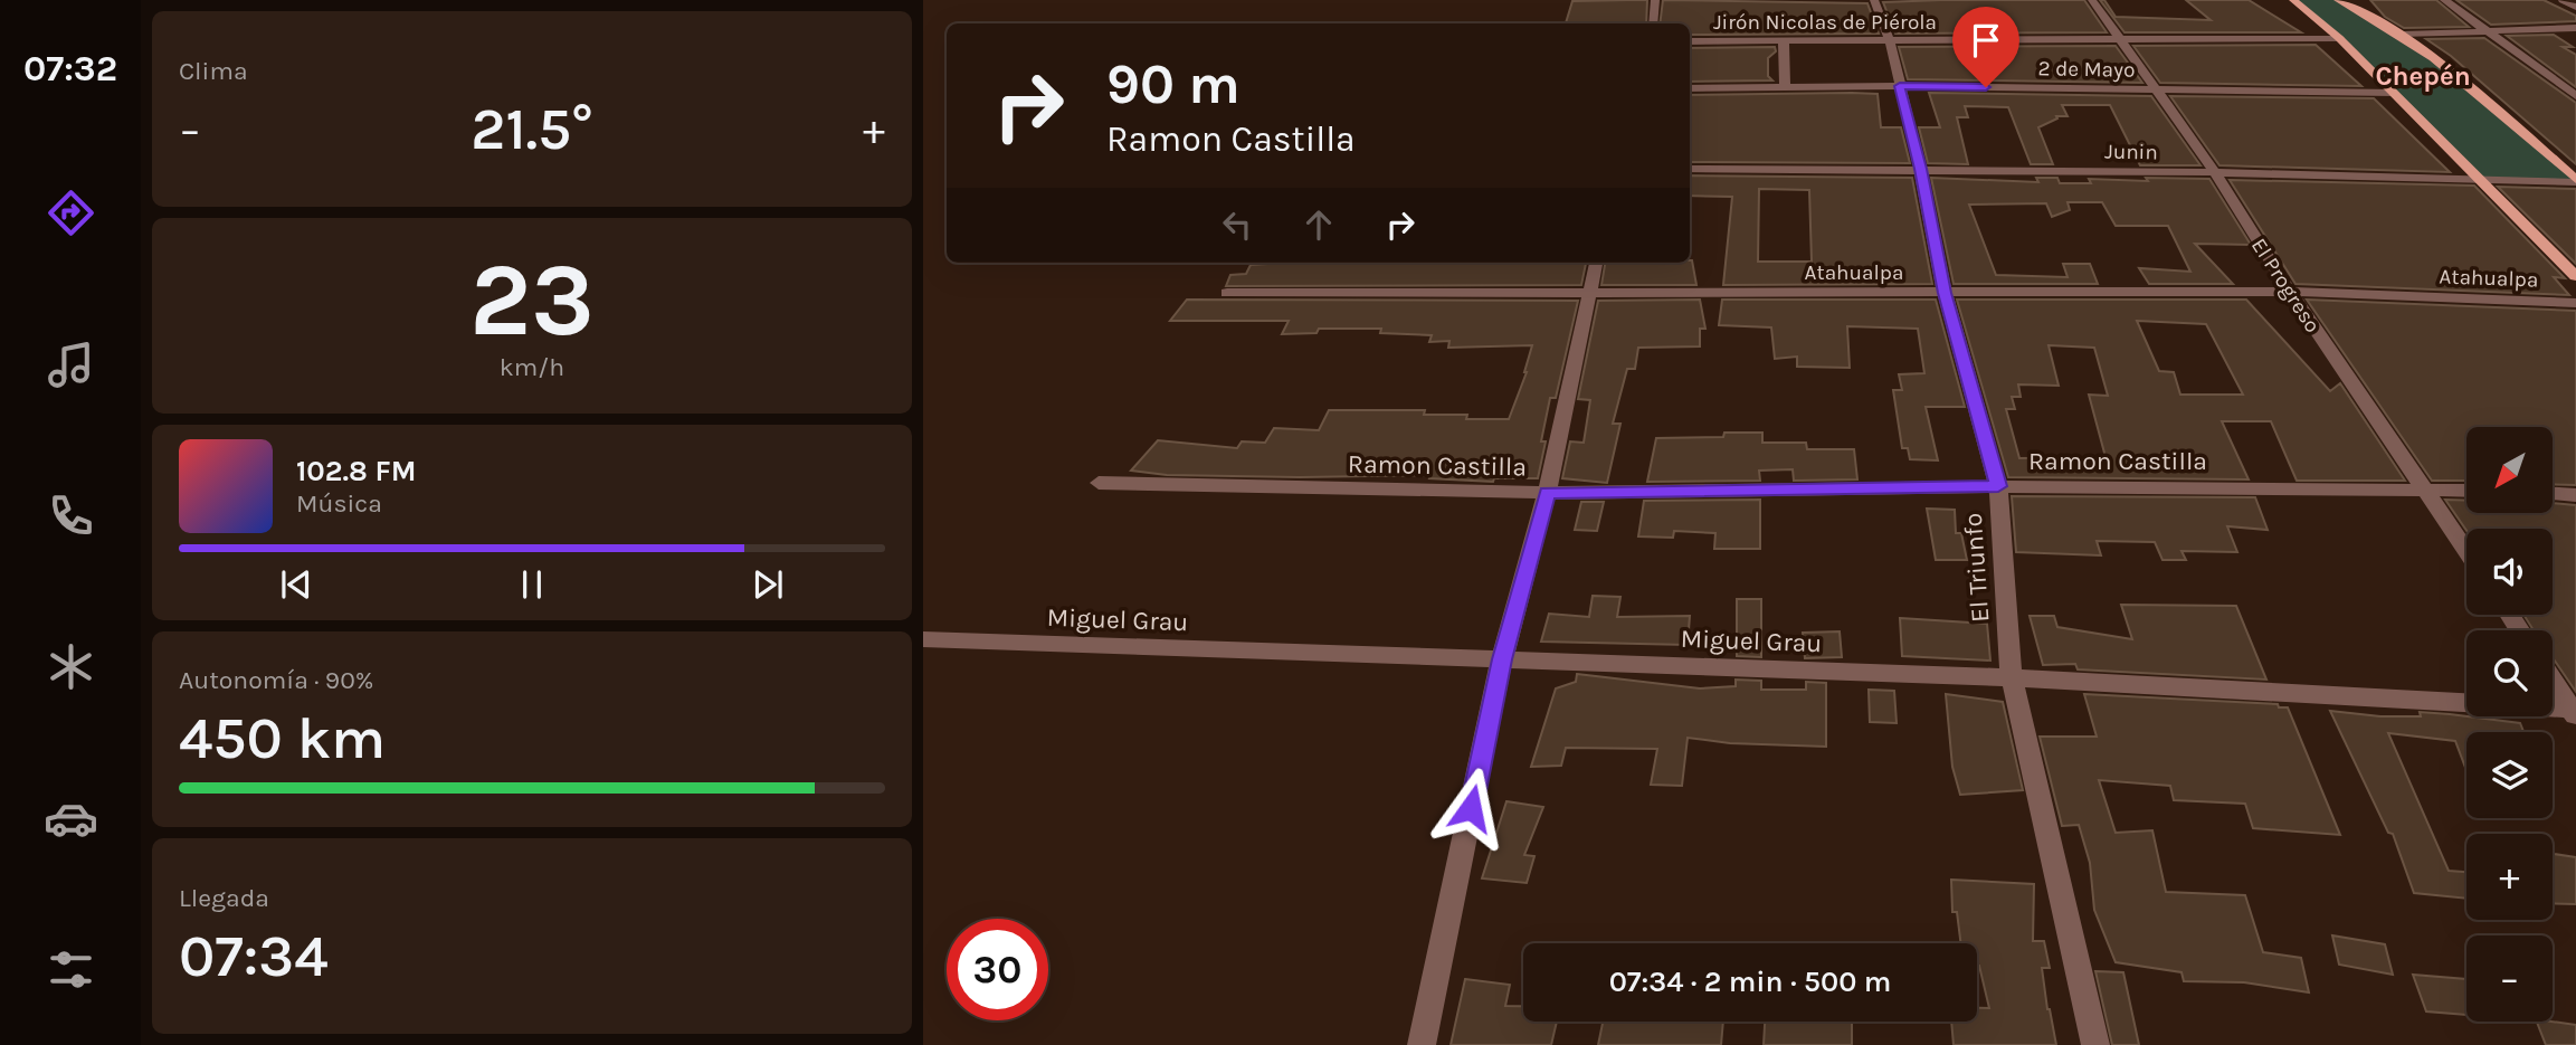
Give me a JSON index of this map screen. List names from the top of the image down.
{
  "streets": {
    "street": [
      "Jirón Nicolas de Piérola",
      "2 de Mayo",
      "Junin",
      "Atahualpa",
      "El Progreso",
      "Ramon Castilla",
      "El Triunfo",
      "Miguel Grau"
    ]
  },
  "crossings": [
    ["Jirón Nicolas de Piérola", "El Progreso"],
    ["Jirón Nicolas de Piérola", "El Triunfo"],
    ["2 de Mayo", "El Progreso"],
    ["2 de Mayo", "El Triunfo"],
    ["Junin", "El Progreso"],
    ["Junin", "El Triunfo"],
    ["Atahualpa", "El Progreso"],
    ["Atahualpa", "El Triunfo"],
    ["El Progreso", "Ramon Castilla"],
    ["Ramon Castilla", "El Triunfo"],
    ["El Triunfo", "Miguel Grau"]
  ],
  "districts": ["Chepén"],
  "north": "bottom left",
  "page": {
    "tabs": "07:32",
    "tile": [
      "Clima",
      ["23", "km/h"],
      ["Autonomía · 90%", "450 km"],
      ["Llegada", "07:34"]
    ],
    "turn": ["90 m", "Ramon Castilla"],
    "heat": ["−", "21.5°", "+"],
    "map_buttons": ["+", "−"],
    "song": ["102.8 FM", "Música"],
    "limit": "30",
    "trip": "07:34 · 2 min · 500 m"
  }
}
